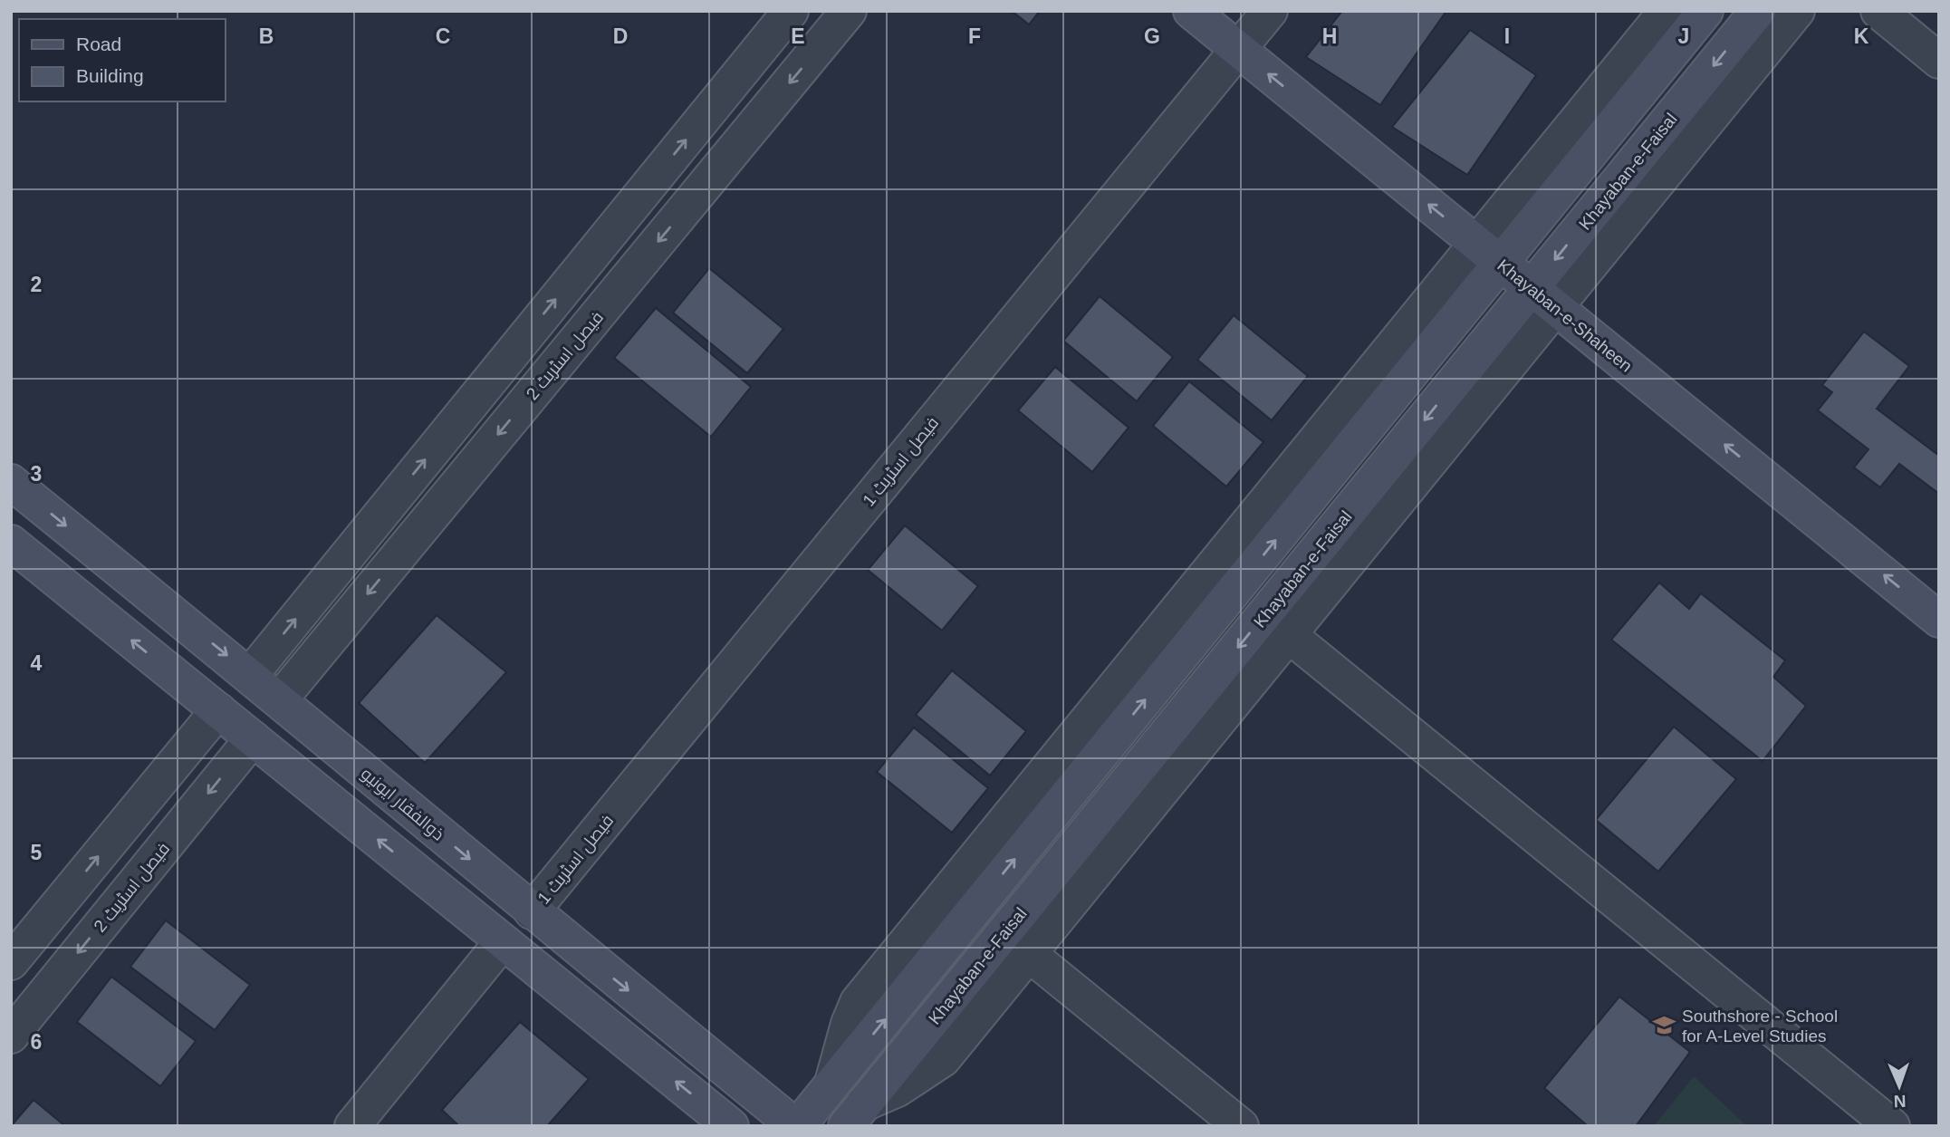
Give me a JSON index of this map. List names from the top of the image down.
{
  "streets": {
    "main road": ["Khayaban-e-Faisal", "Khayaban-e-Shaheen", "ذوالفقار ایونیو"],
    "street": ["فیصل اسٹریٹ 2", "فیصل اسٹریٹ 1"]
  },
  "crossings": [
    ["Khayaban-e-Faisal", "Khayaban-e-Shaheen"],
    ["Khayaban-e-Shaheen", "فیصل اسٹریٹ 1"],
    ["فیصل اسٹریٹ 2", "ذوالفقار ایونیو"],
    ["فیصل اسٹریٹ 1", "ذوالفقار ایونیو"]
  ],
  "one_way": ["Khayaban-e-Shaheen"],
  "places": {
    "school or university": ["Southshore - School for A-Level Studies"]
  },
  "legend": ["Road", "Building"],
  "north": "bottom",
  "grid": {
    "columns": [
      "B",
      "C",
      "D",
      "E",
      "F",
      "G",
      "H",
      "I",
      "J",
      "K"
    ],
    "rows": [
      "2",
      "3",
      "4",
      "5",
      "6"
    ]
  }
}
